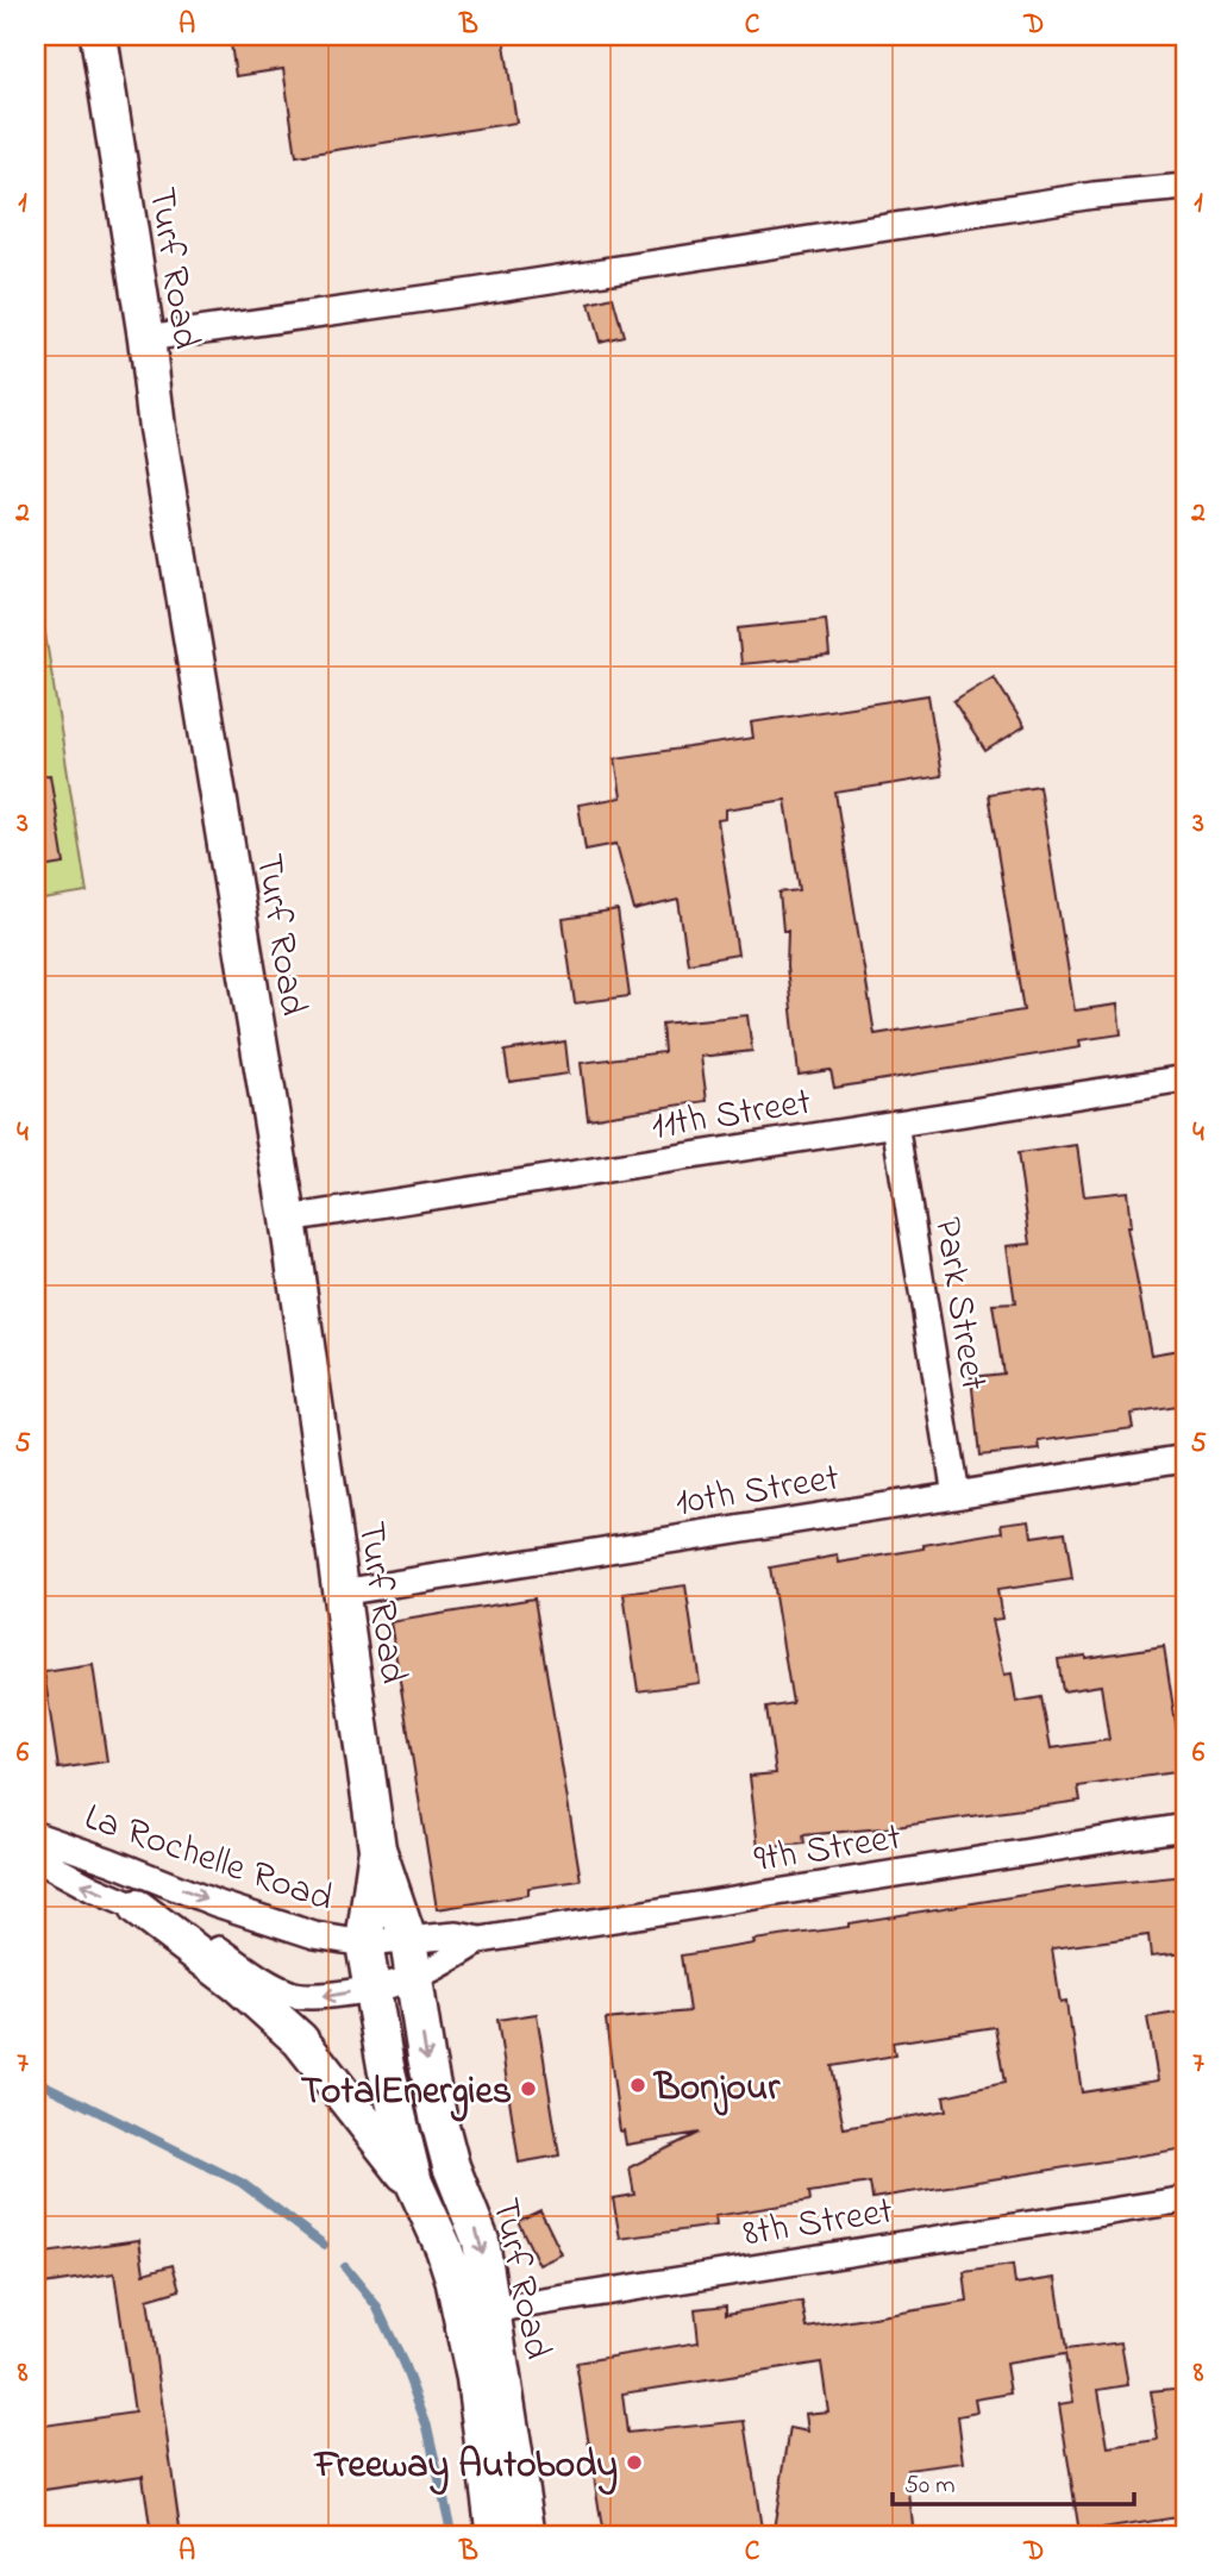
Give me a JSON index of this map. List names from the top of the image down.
{
  "streets": {
    "main road": ["Turf Road"],
    "street": [
      "11th Street",
      "Park Street",
      "10th Street",
      "9th Street",
      "La Rochelle Road",
      "8th Street"
    ]
  },
  "crossings": [
    ["Turf Road", "11th Street"],
    ["Turf Road", "10th Street"],
    ["Turf Road", "9th Street"],
    ["Turf Road", "La Rochelle Road"],
    ["Turf Road", "8th Street"],
    ["11th Street", "Park Street"],
    ["Park Street", "10th Street"],
    ["9th Street", "La Rochelle Road"]
  ],
  "places": ["Bonjour", "TotalEnergies", "Freeway Autobody"],
  "scale_bar": "50 m",
  "grid": {
    "columns": [
      "A",
      "B",
      "C",
      "D"
    ],
    "rows": [
      "1",
      "2",
      "3",
      "4",
      "5",
      "6",
      "7",
      "8"
    ]
  }
}
